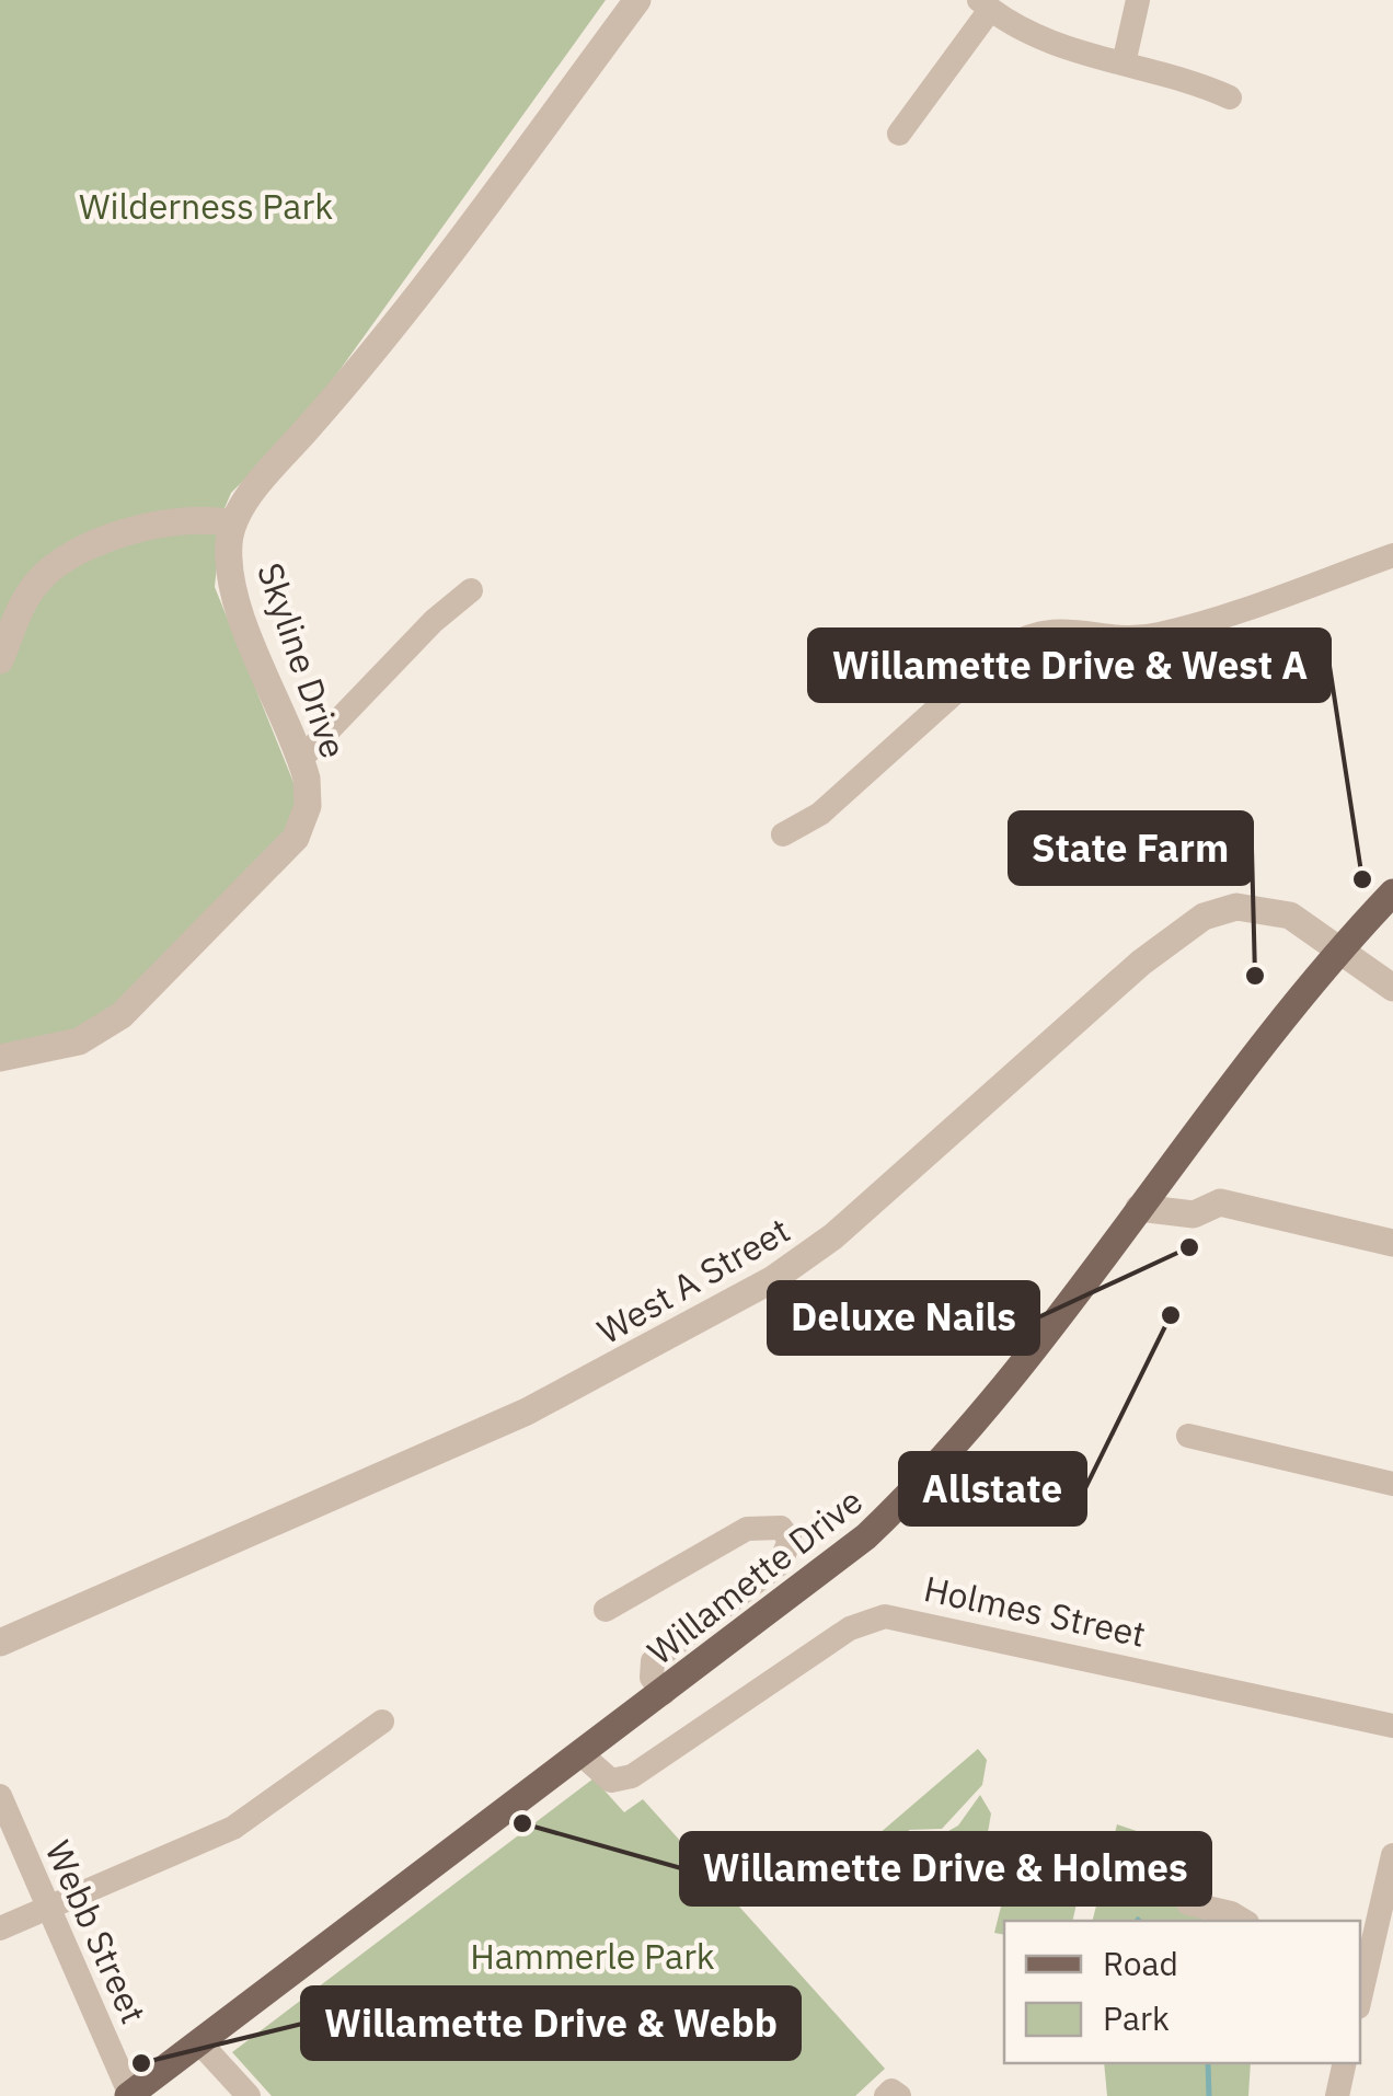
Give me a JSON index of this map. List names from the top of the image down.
{
  "streets": {
    "main road": ["Willamette Drive"],
    "street": [
      "Skyline Drive",
      "West A Street",
      "Holmes Street",
      "Webb Street"
    ]
  },
  "crossings": [
    ["West A Street", "Willamette Drive"],
    ["Willamette Drive", "Holmes Street"],
    ["Willamette Drive", "Webb Street"]
  ],
  "parks": ["Wilderness Park", "Hammerle Park"],
  "places": [
    "Willamette Drive & West A",
    "State Farm",
    "Deluxe Nails",
    "Allstate",
    "Willamette Drive & Holmes",
    "Willamette Drive & Webb"
  ],
  "legend": ["Road", "Park"]
}
